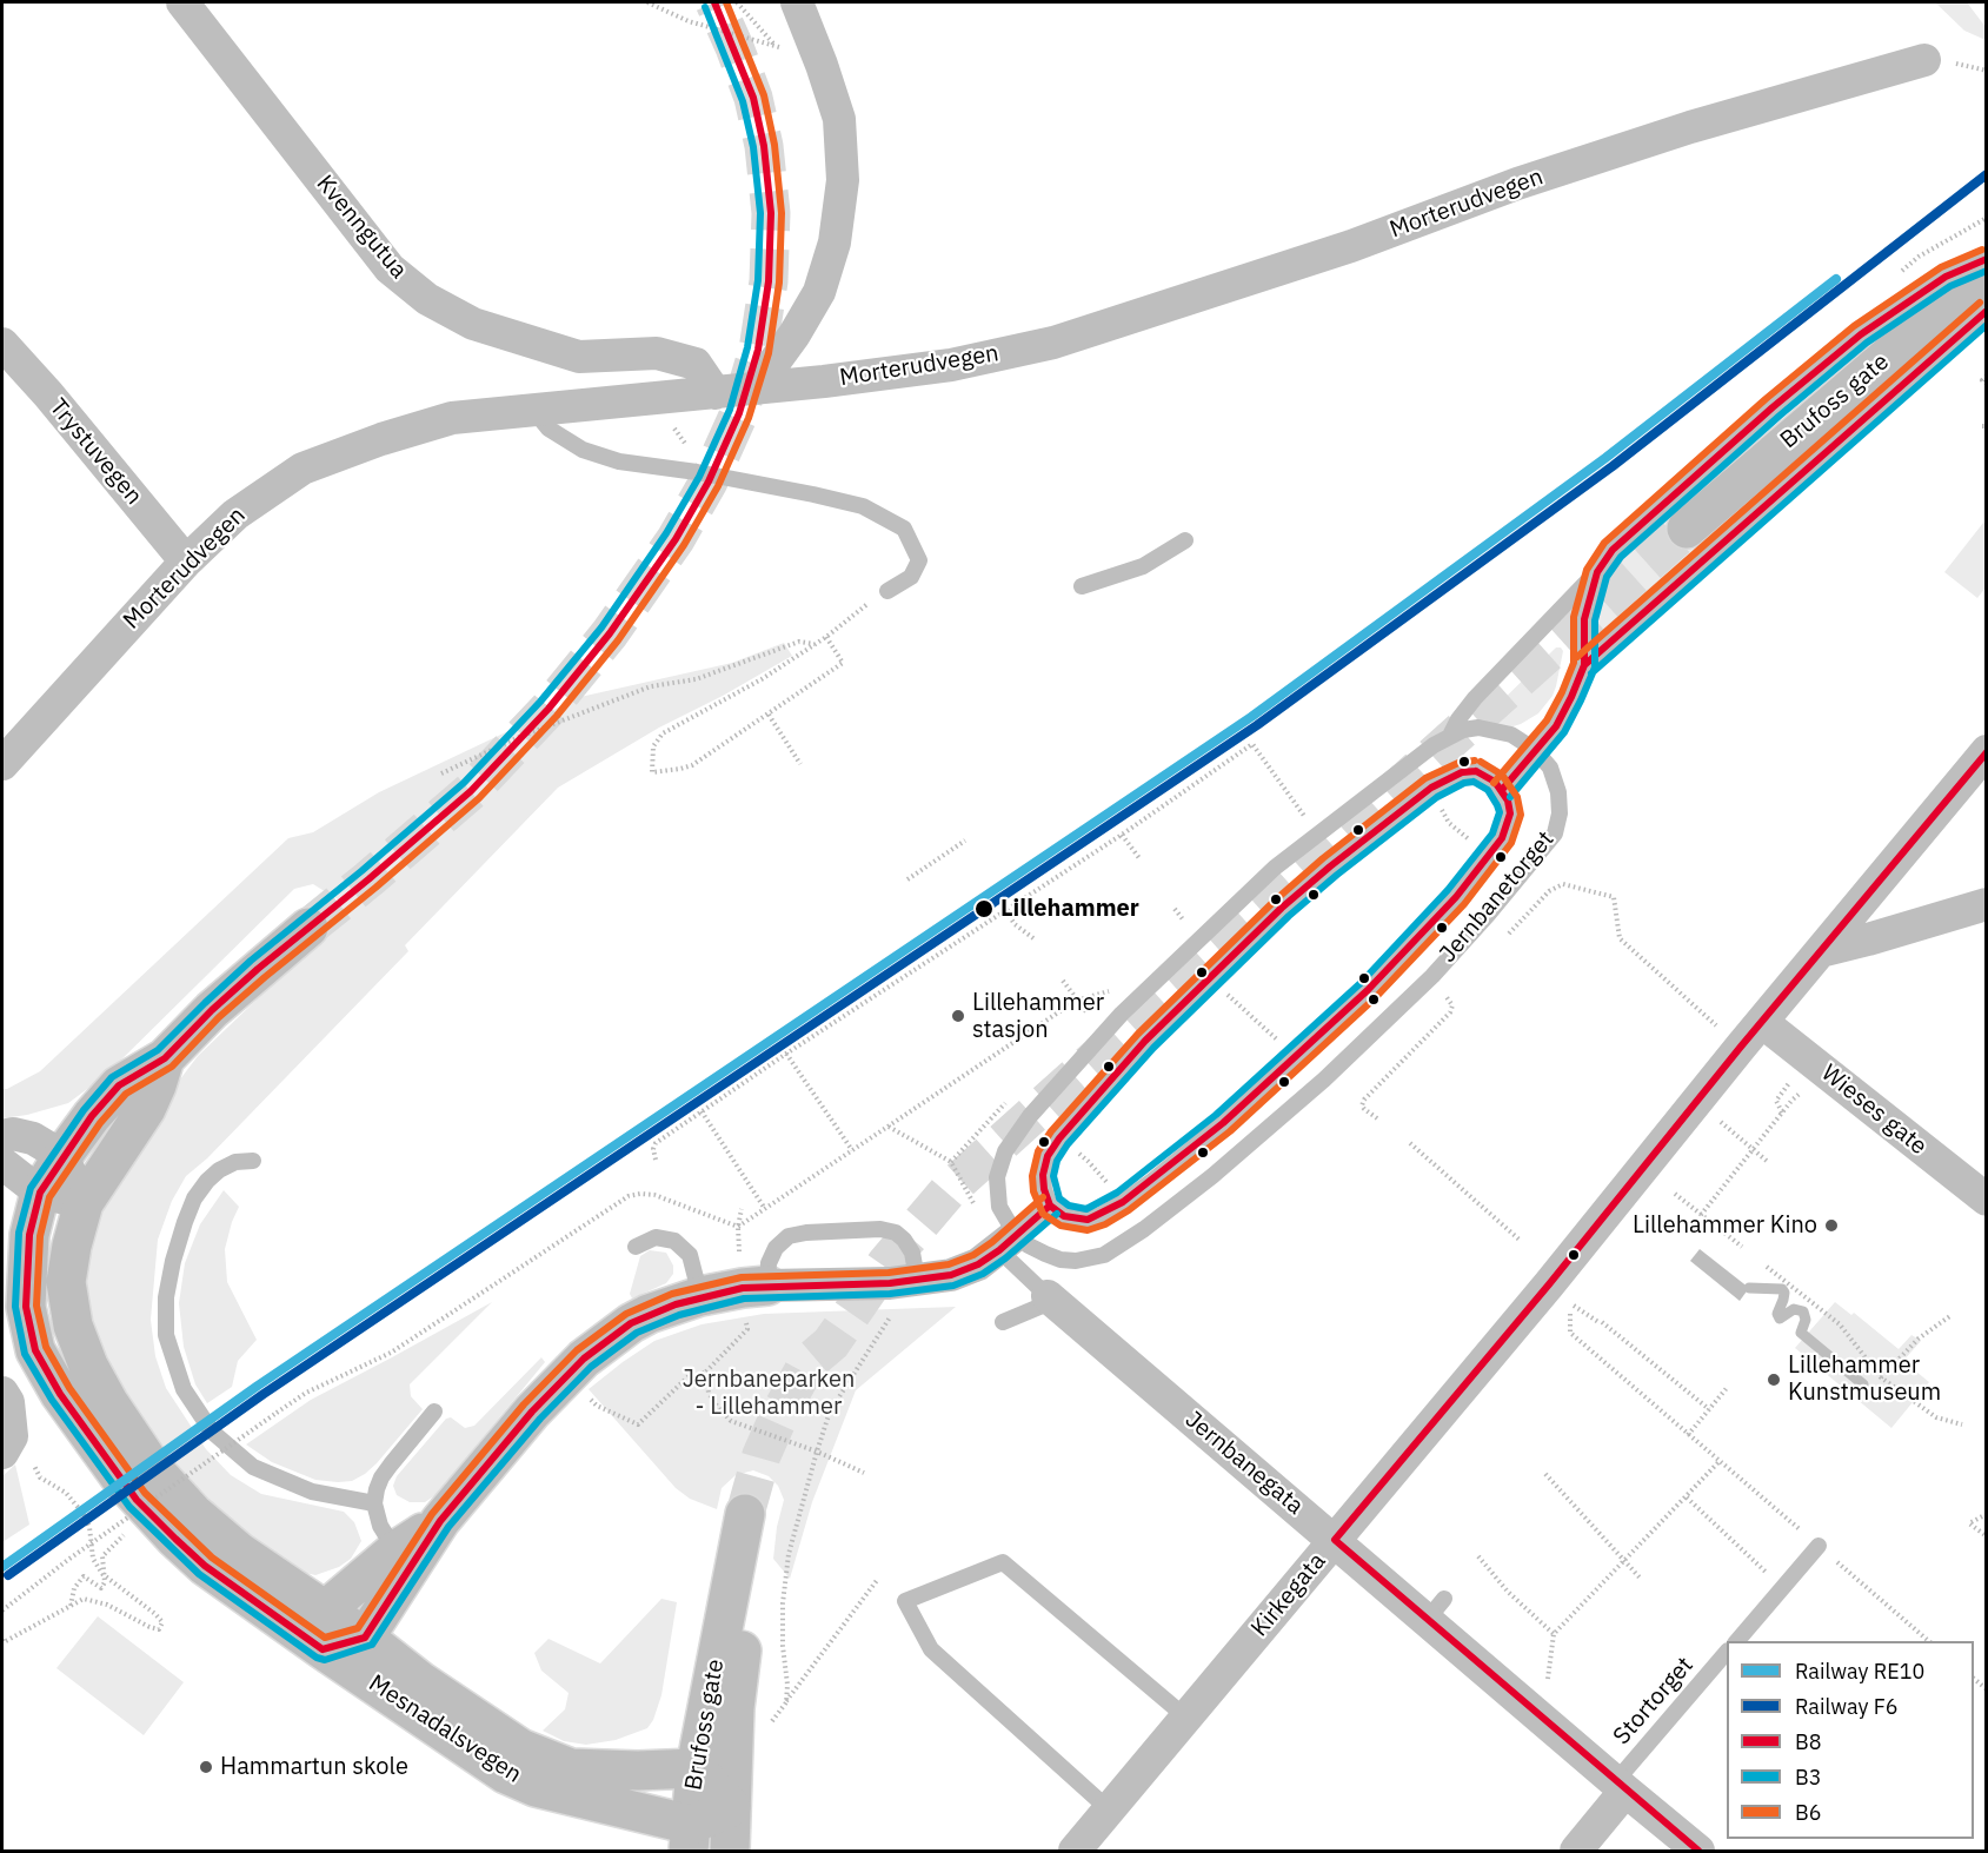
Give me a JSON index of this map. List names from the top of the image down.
{
  "streets": {
    "main road": ["Brufoss gate", "Mesnadalsvegen"],
    "street": [
      "Morterudvegen",
      "Kvenngutua",
      "Trystuvegen",
      "Wieses gate",
      "Jernbanegata",
      "Kirkegata"
    ],
    "lane": ["Jernbanetorget", "Stortorget"]
  },
  "crossings": [
    ["Morterudvegen", "Kvenngutua"],
    ["Morterudvegen", "Trystuvegen"],
    ["Brufoss gate", "Mesnadalsvegen"],
    ["Wieses gate", "Kirkegata"],
    ["Jernbanegata", "Kirkegata"],
    ["Jernbanegata", "Stortorget"]
  ],
  "parks": ["Jernbaneparken - Lillehammer"],
  "places": [
    "Lillehammer",
    "Lillehammer stasjon",
    "Lillehammer Kino",
    "Lillehammer Kunstmuseum",
    "Hammartun skole"
  ],
  "lines": [
    "transit line B8",
    "transit line B6",
    "transit line B3",
    "rail line F6",
    "rail line RE10"
  ],
  "legend": [
    "Railway RE10",
    "Railway F6",
    "B8",
    "B3",
    "B6"
  ]
}
